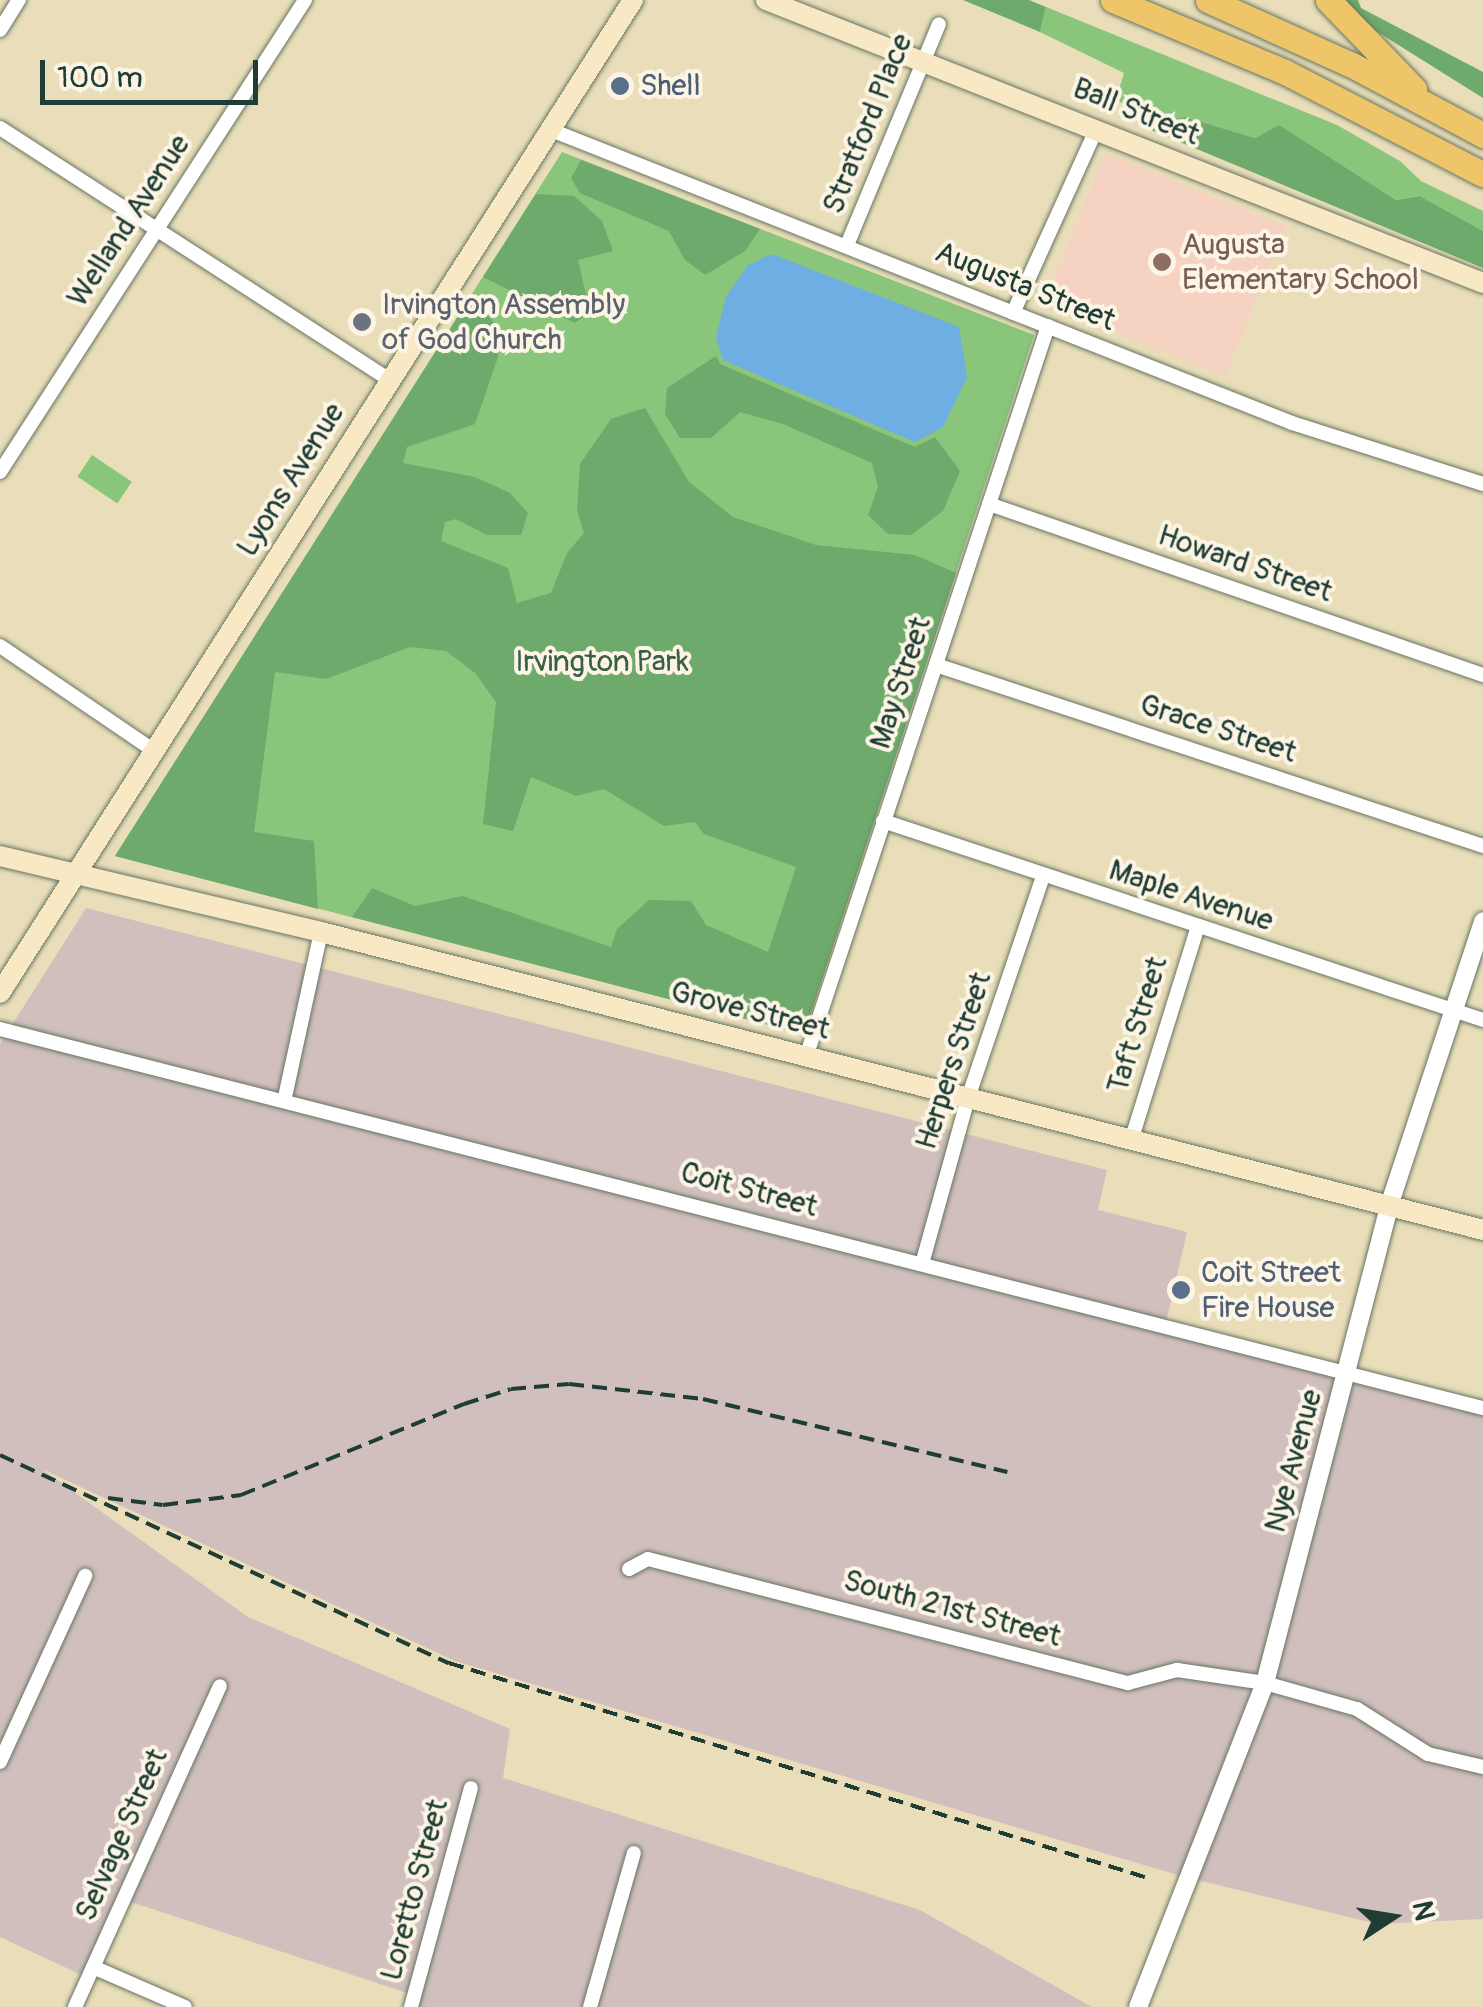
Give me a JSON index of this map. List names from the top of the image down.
{
  "streets": {
    "main road": ["Ball Street", "Lyons Avenue", "Grove Street"],
    "street": [
      "Stratford Place",
      "Welland Avenue",
      "Augusta Street",
      "Howard Street",
      "May Street",
      "Grace Street",
      "Maple Avenue",
      "Taft Street",
      "Herpers Street",
      "Coit Street",
      "Nye Avenue",
      "South 21st Street",
      "Selvage Street",
      "Loretto Street"
    ]
  },
  "crossings": [
    ["Ball Street", "Stratford Place"],
    ["Stratford Place", "Augusta Street"],
    ["Augusta Street", "Lyons Avenue"],
    ["Augusta Street", "May Street"],
    ["Lyons Avenue", "Grove Street"],
    ["Howard Street", "May Street"],
    ["May Street", "Grace Street"],
    ["May Street", "Maple Avenue"],
    ["May Street", "Grove Street"],
    ["Maple Avenue", "Taft Street"],
    ["Maple Avenue", "Herpers Street"],
    ["Maple Avenue", "Nye Avenue"],
    ["Grove Street", "Taft Street"],
    ["Grove Street", "Herpers Street"],
    ["Grove Street", "Nye Avenue"],
    ["Herpers Street", "Coit Street"],
    ["Coit Street", "Nye Avenue"],
    ["Nye Avenue", "South 21st Street"]
  ],
  "parks": ["Irvington Park"],
  "places": [
    "Shell",
    "Augusta Elementary School",
    "Irvington Assembly of God Church",
    "Coit Street Fire House"
  ],
  "scale_bar": "100 m",
  "north": "right"
}
